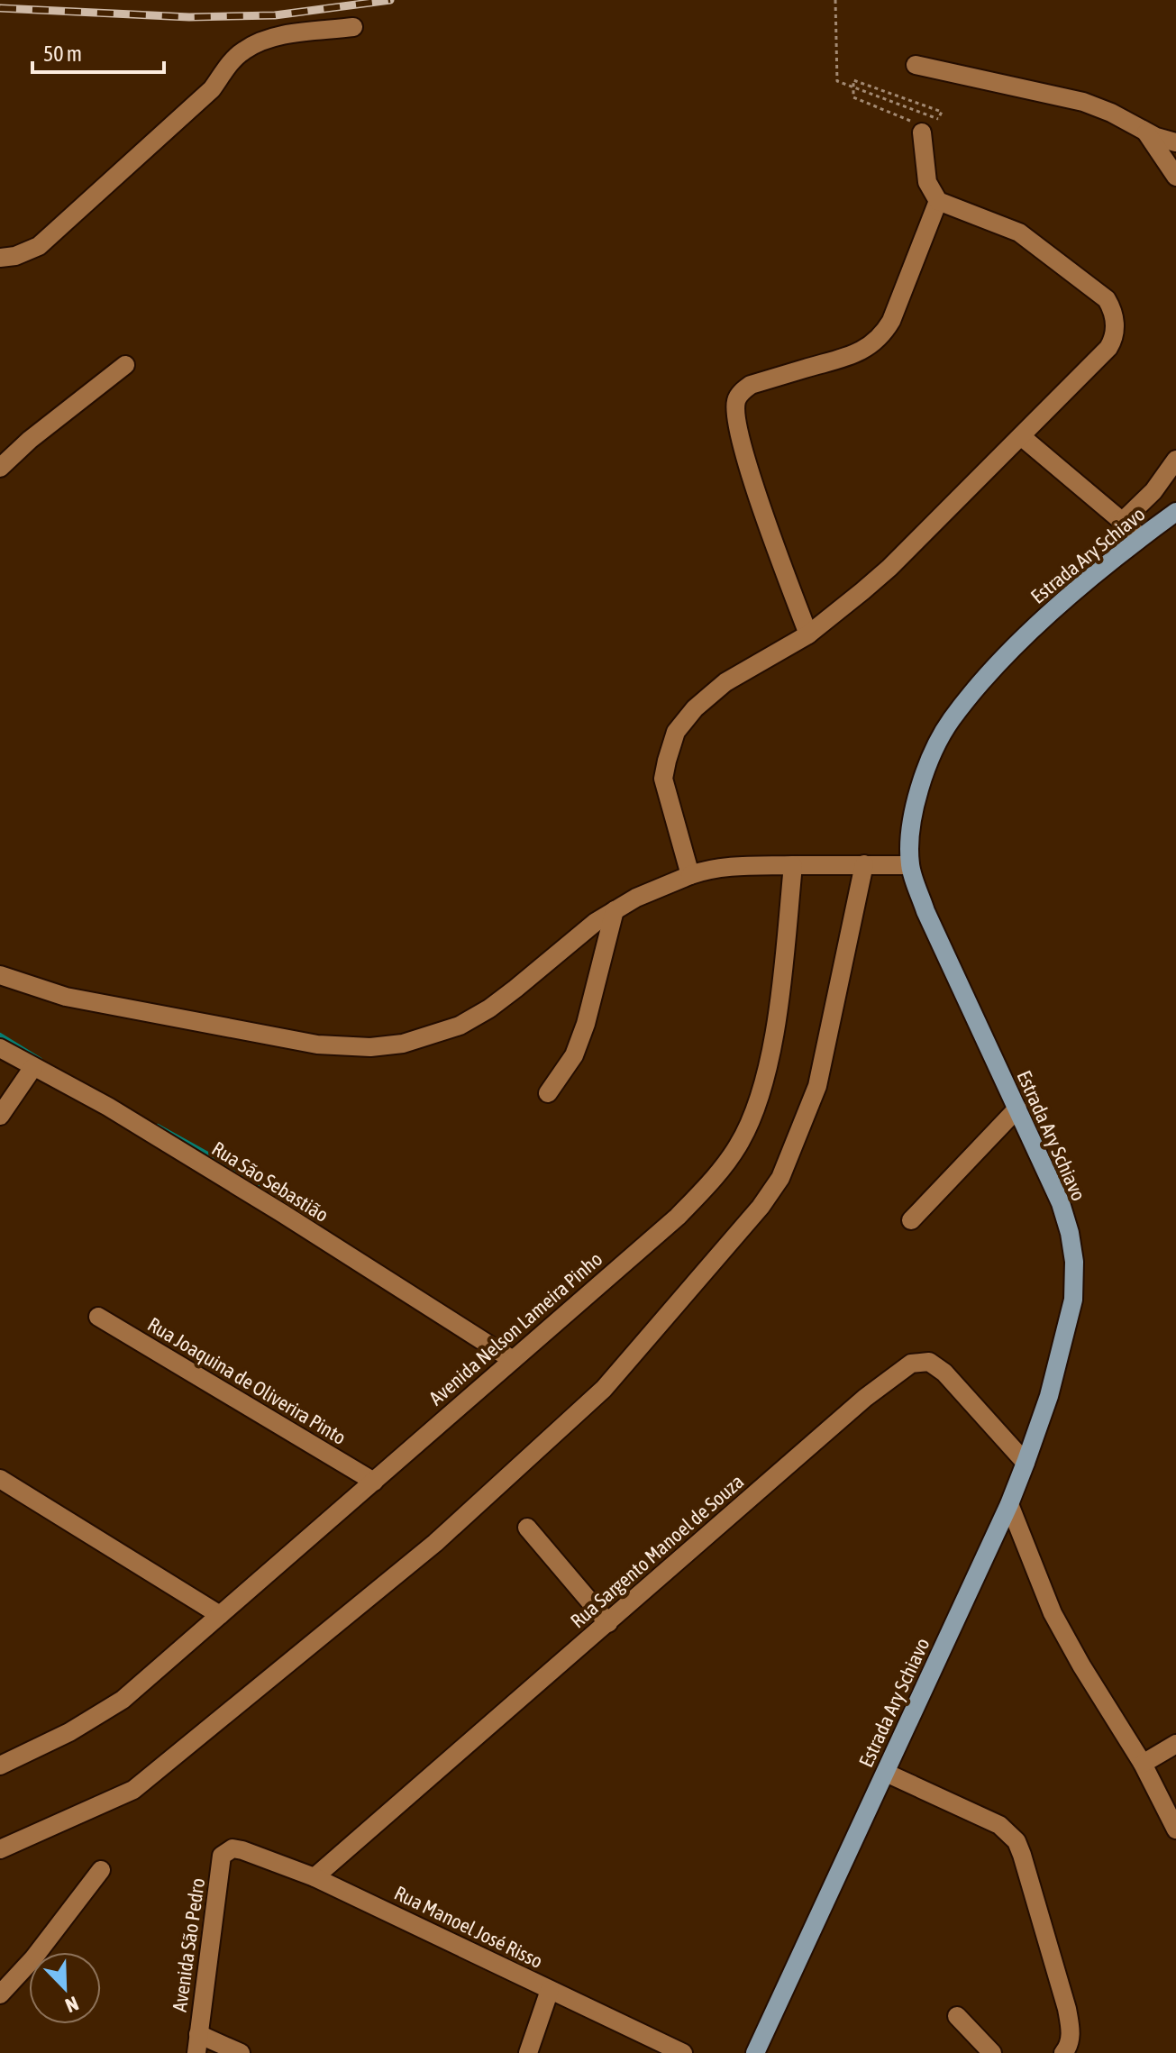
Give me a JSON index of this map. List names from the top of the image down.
{
  "streets": {
    "main road": ["Estrada Ary Schiavo"],
    "street": [
      "Rua São Sebastião",
      "Avenida Nelson Lameira Pinho",
      "Rua Joaquina de Oliverira Pinto",
      "Rua Sargento Manoel de Souza",
      "Rua Manoel José Risso",
      "Avenida São Pedro"
    ]
  },
  "crossings": [
    ["Estrada Ary Schiavo", "Rua Sargento Manoel de Souza"],
    ["Rua São Sebastião", "Avenida Nelson Lameira Pinho"],
    ["Avenida Nelson Lameira Pinho", "Rua Joaquina de Oliverira Pinto"],
    ["Rua Sargento Manoel de Souza", "Rua Manoel José Risso"],
    ["Rua Manoel José Risso", "Avenida São Pedro"]
  ],
  "scale_bar": "50 m",
  "north": "bottom right"
}
